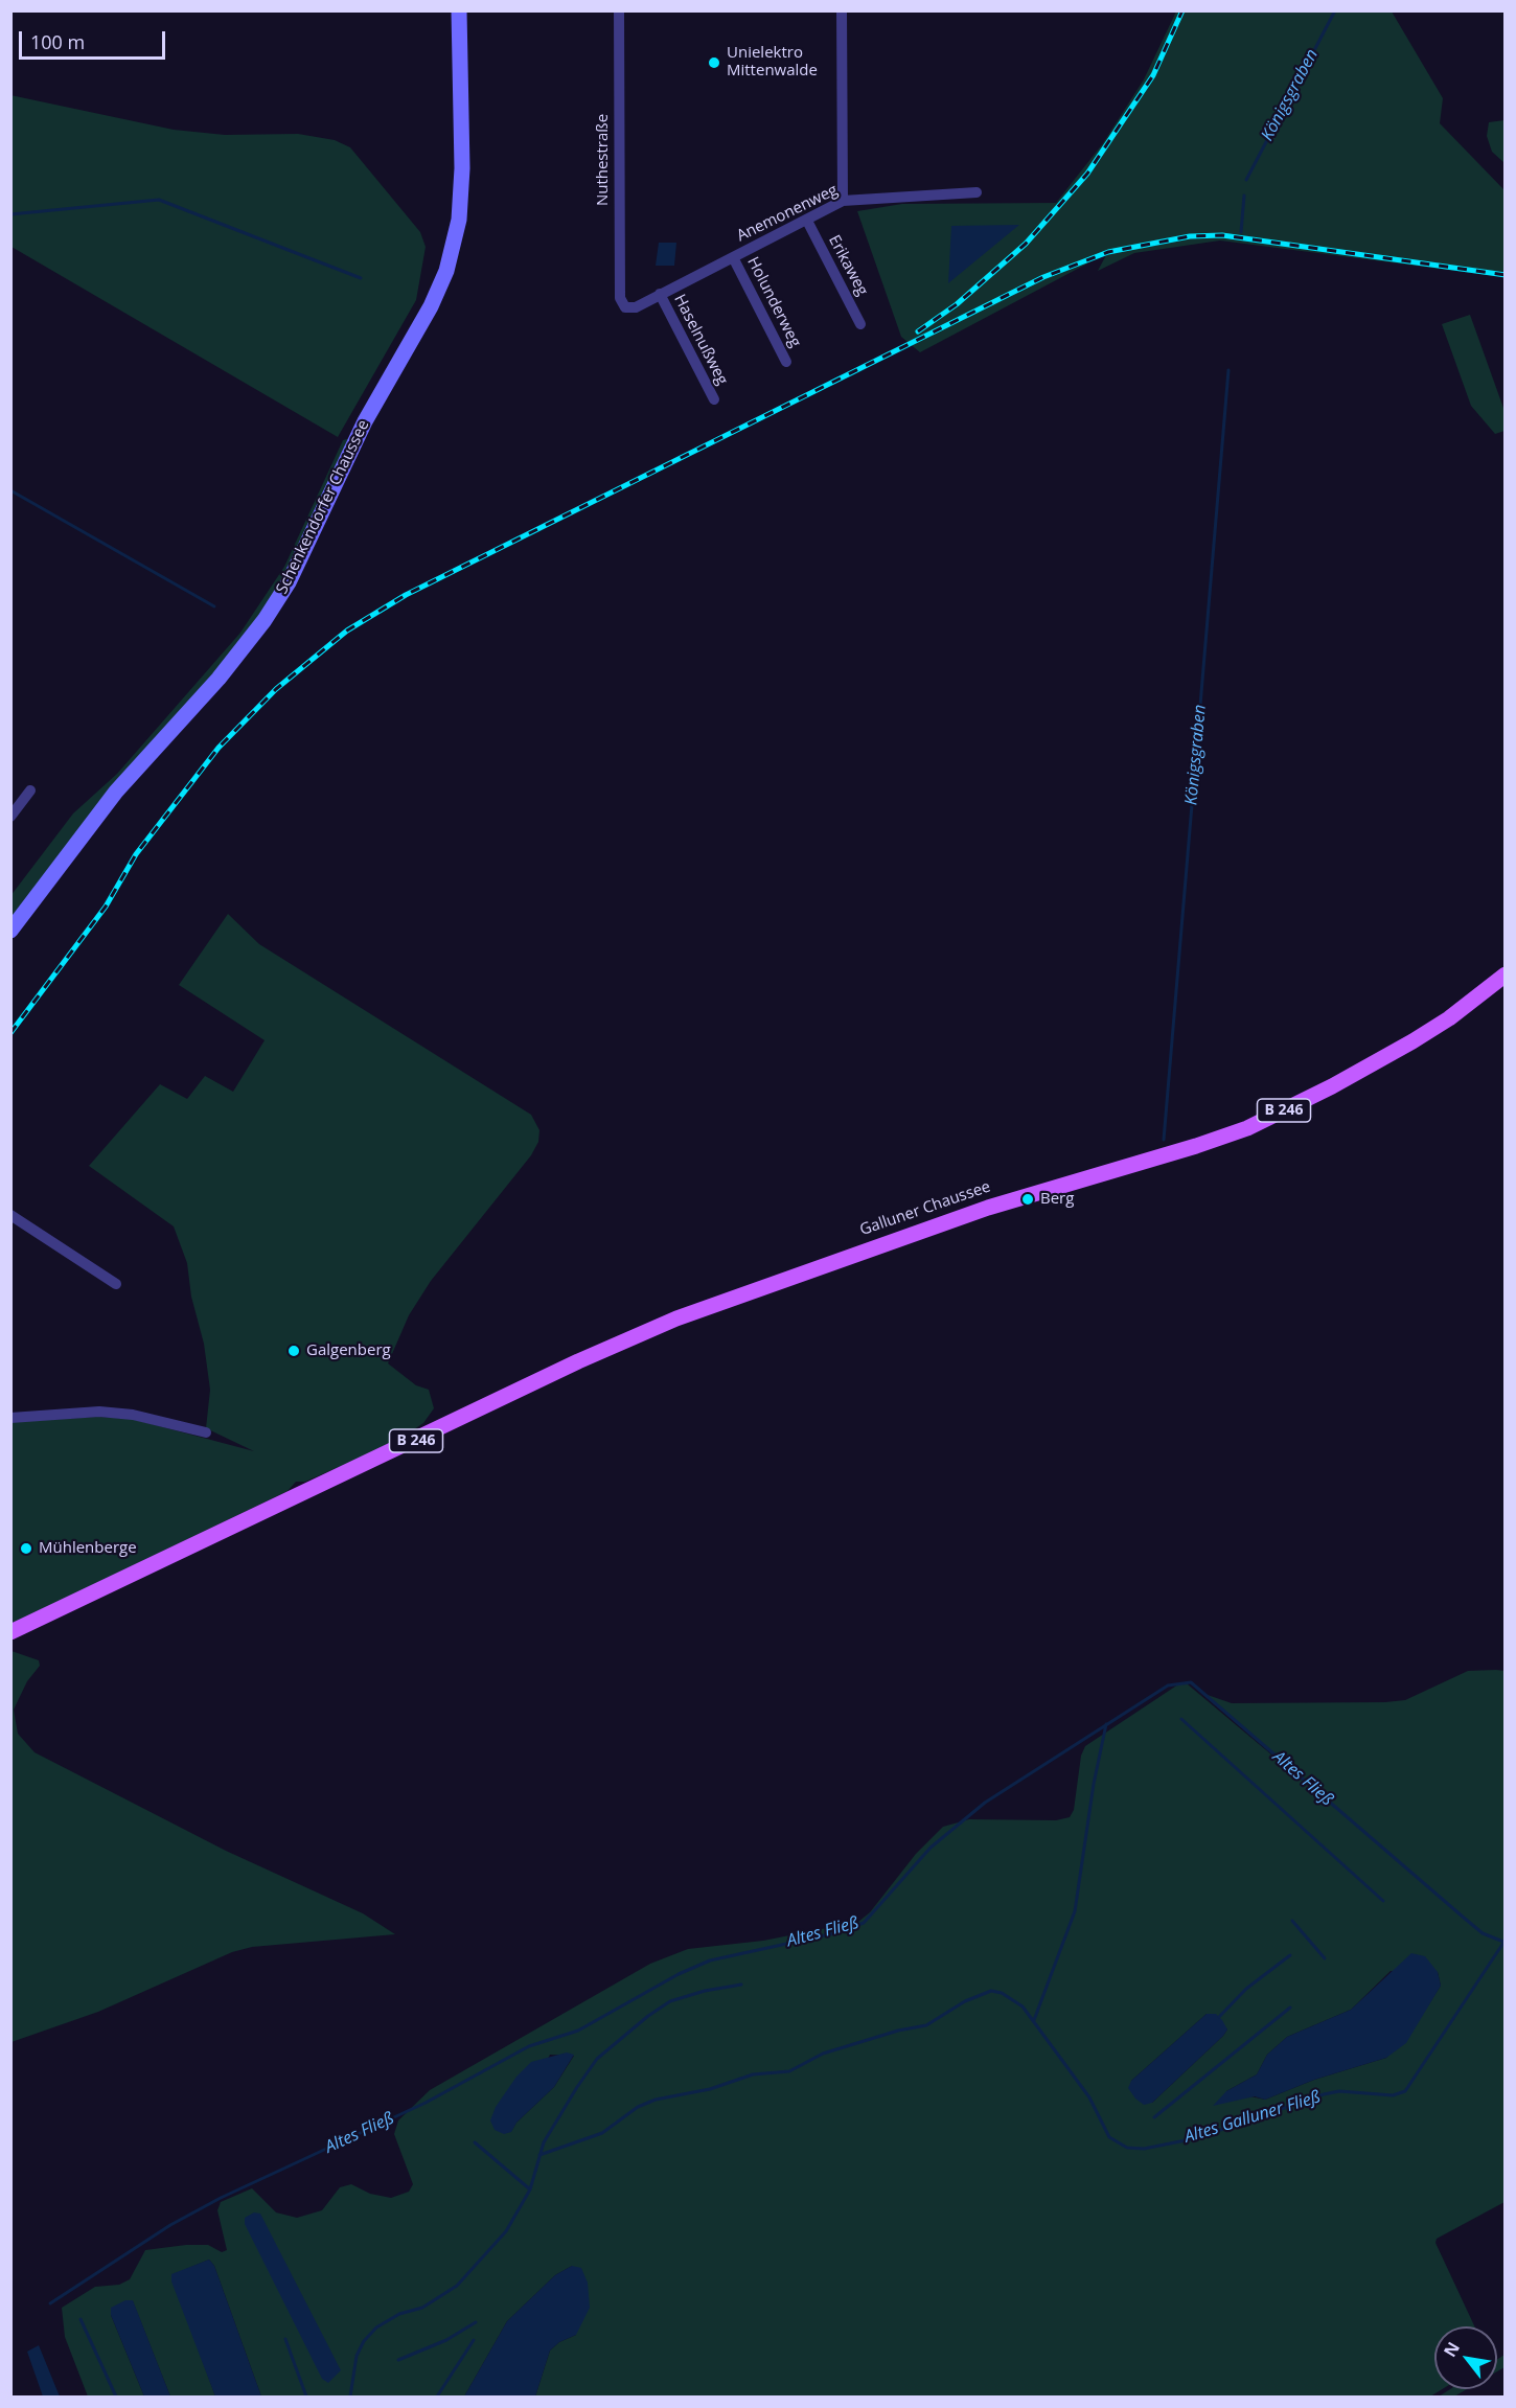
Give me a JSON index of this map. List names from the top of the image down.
{
  "streets": {
    "main road": ["Schenkendorfer Chaussee", "B 246", "Galluner Chaussee"],
    "street": [
      "Nuthestraße",
      "Anemonenweg",
      "Erikaweg",
      "Holunderweg",
      "Haselnußweg"
    ]
  },
  "crossings": [
    ["Nuthestraße", "Anemonenweg"],
    ["Anemonenweg", "Erikaweg"],
    ["Anemonenweg", "Holunderweg"],
    ["Anemonenweg", "Haselnußweg"]
  ],
  "water": ["Königsgraben", "Altes Fließ", "Altes Galluner Fließ"],
  "places": [
    "Unielektro Mittenwalde",
    "Berg",
    "Galgenberg",
    "Mühlenberge"
  ],
  "scale_bar": "100 m",
  "north": "top left"
}
